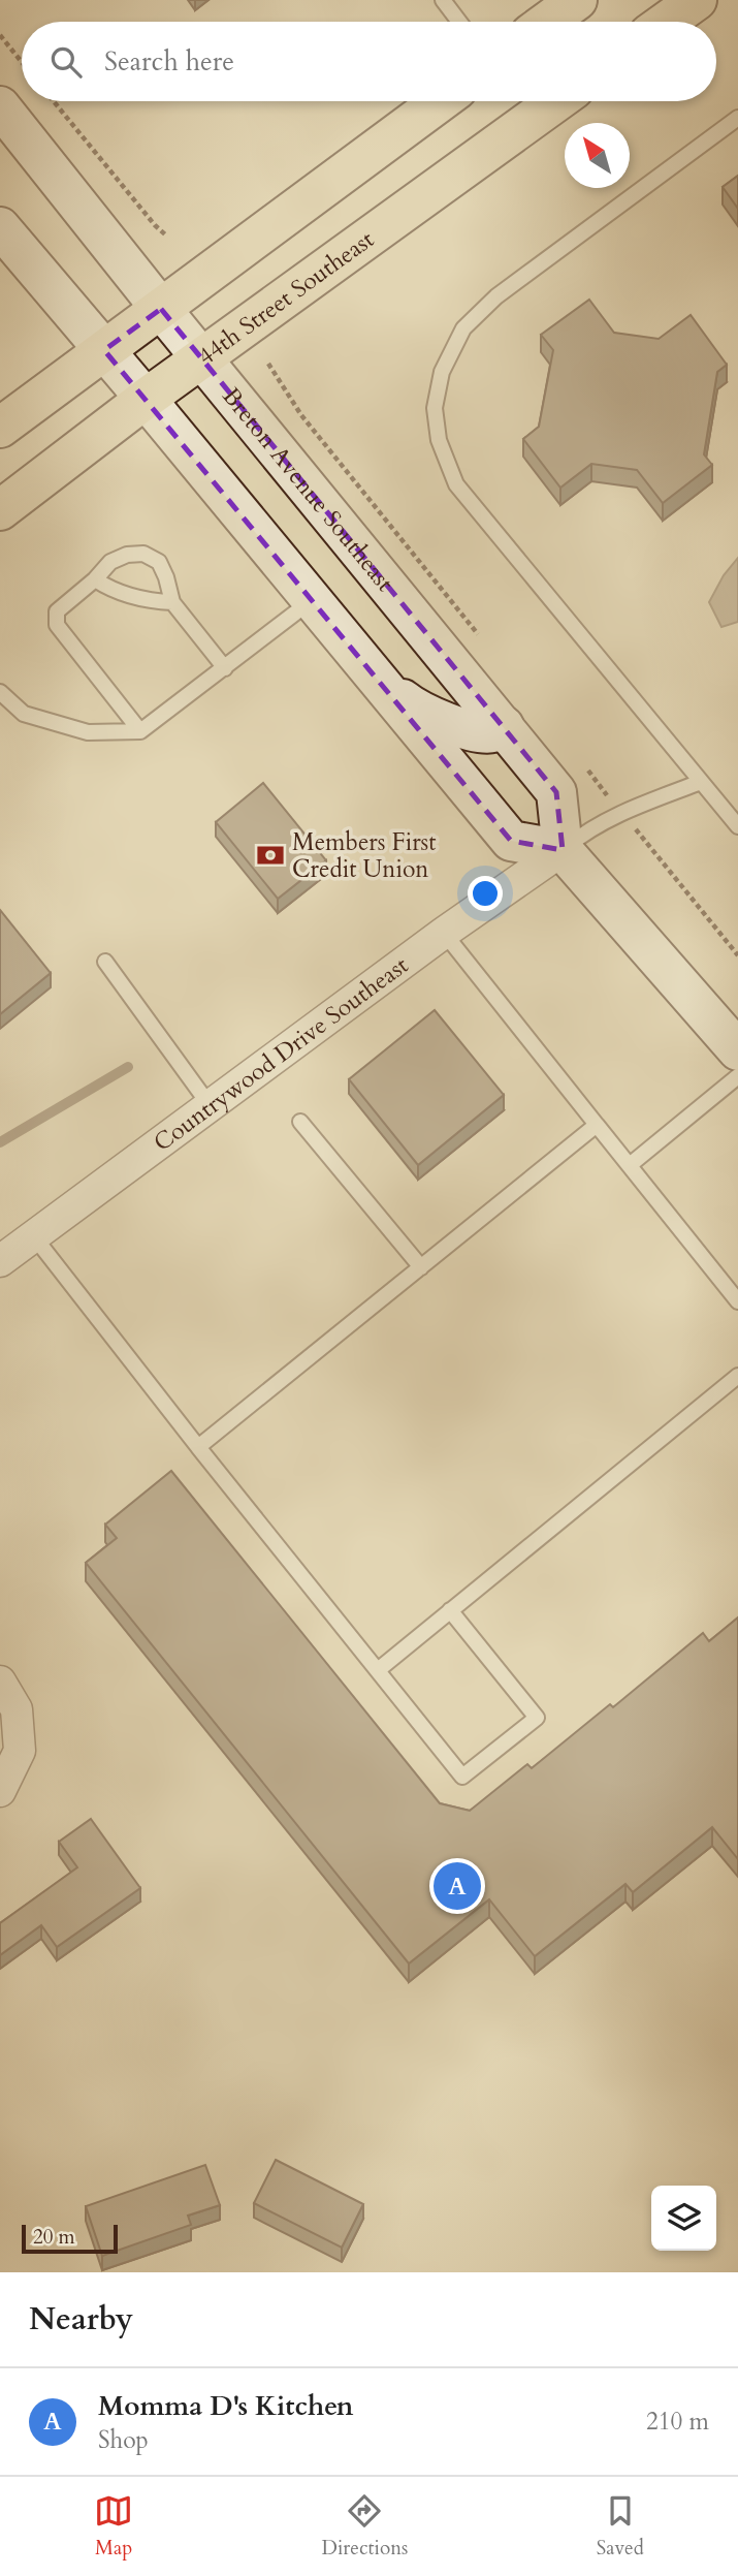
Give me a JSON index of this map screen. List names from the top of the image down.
{
  "streets": {
    "main road": ["44th Street Southeast", "Breton Avenue Southeast"],
    "street": ["Countrywood Drive Southeast"]
  },
  "crossings": [
    ["44th Street Southeast", "Breton Avenue Southeast"],
    ["Breton Avenue Southeast", "Countrywood Drive Southeast"]
  ],
  "places": {
    "bank": ["Members First Credit Union"]
  },
  "scale_bar": "20 m",
  "north": "top left",
  "page": {
    "search": "Search here",
    "pins": "A",
    "scale": "20 m",
    "heading": "Nearby",
    "list": [
      {
        "mark": "A",
        "name": "Momma D's Kitchen",
        "note": "Shop",
        "value": "210 m"
      }
    ],
    "nav": ["Map", "Directions", "Saved"]
  }
}
